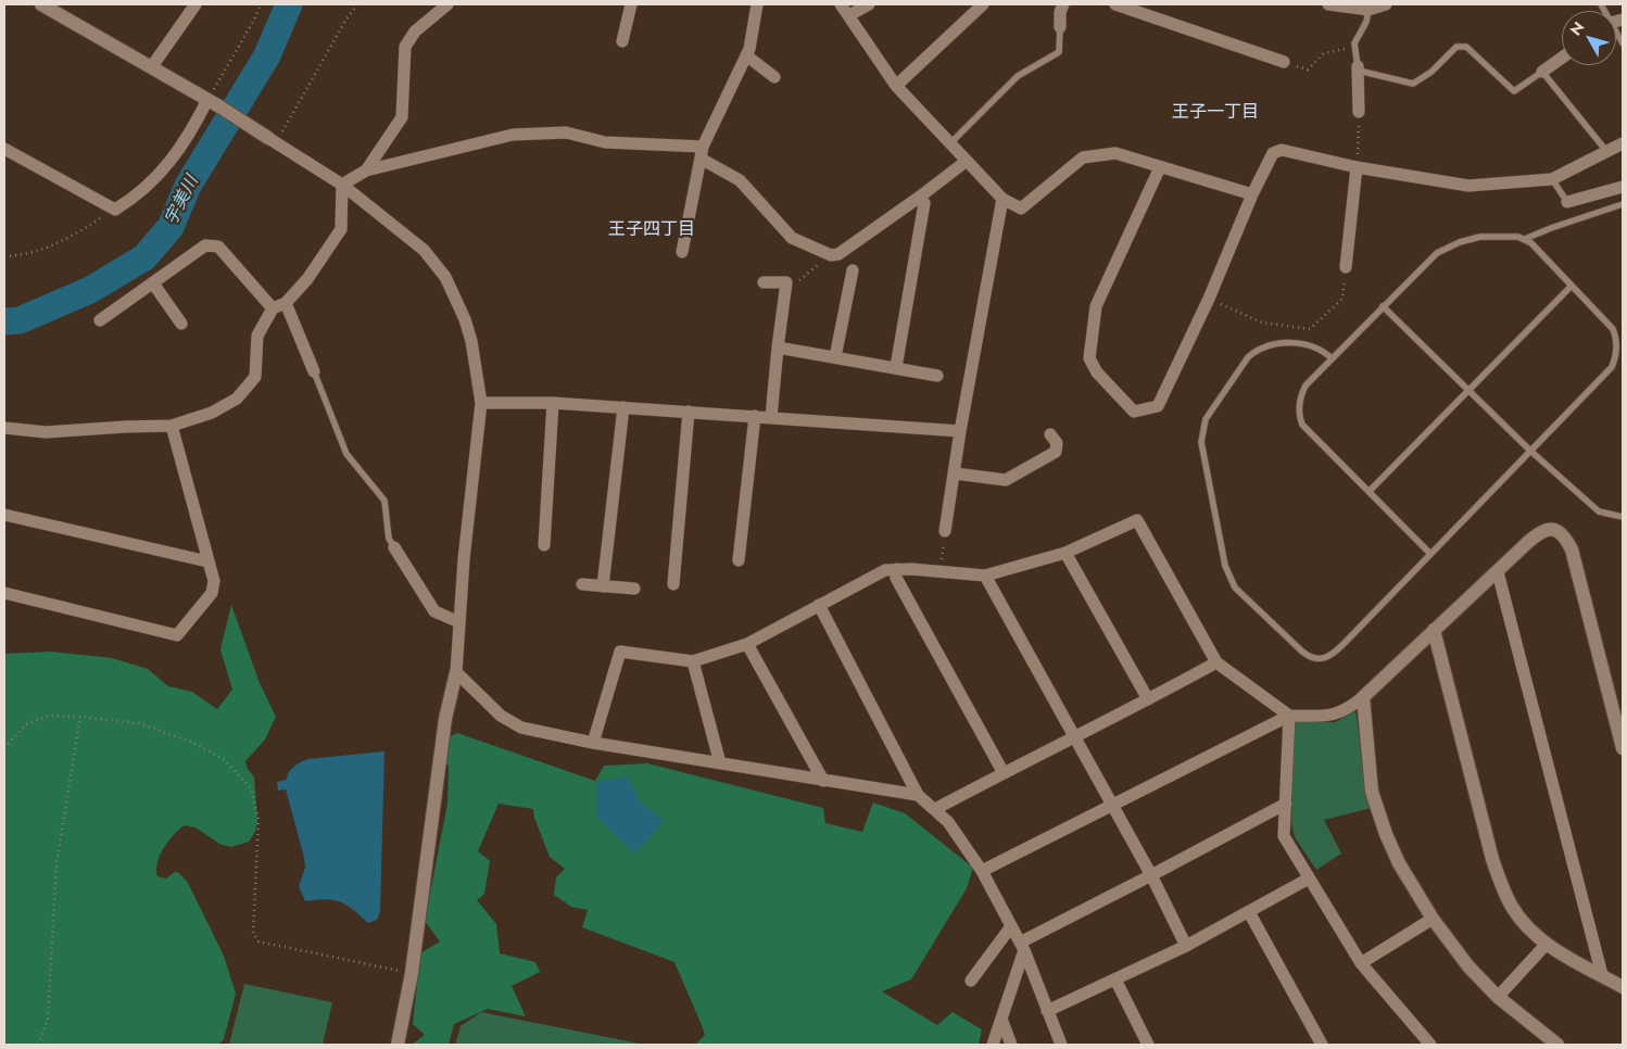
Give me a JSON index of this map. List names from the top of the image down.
{
  "districts": ["王子一丁目", "王子四丁目"],
  "water": ["宇美川"],
  "north": "top left"
}
